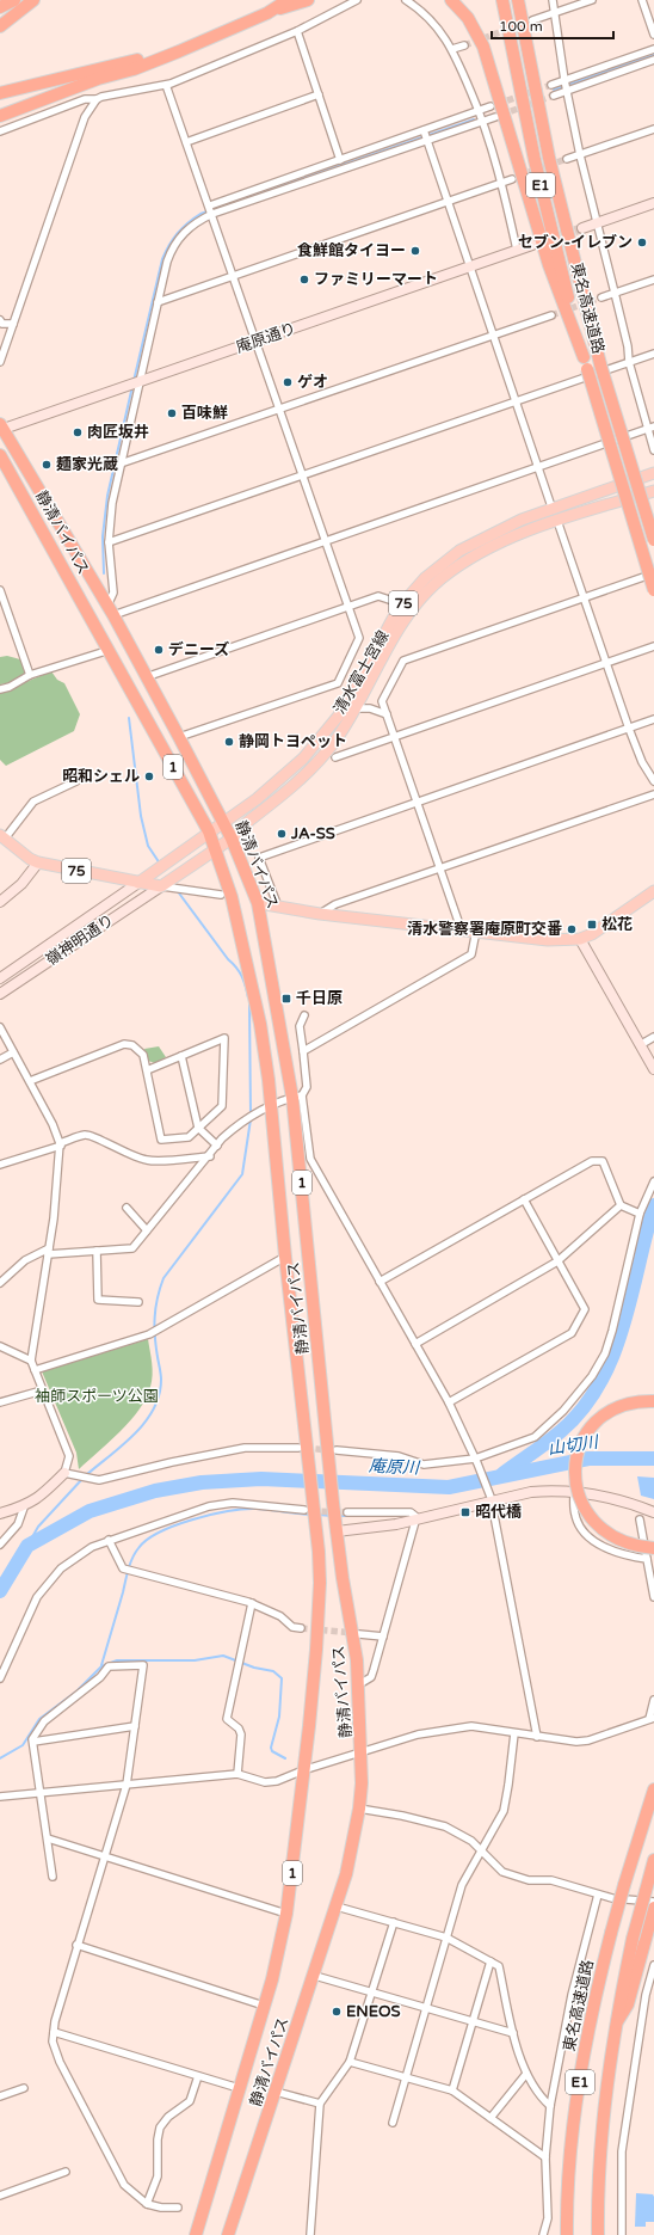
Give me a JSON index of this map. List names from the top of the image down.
{
  "streets": {
    "highway": [
      "E1",
      "東名高速道路",
      "静清バイパス",
      "1"
    ],
    "main road": ["75", "清水富士宮線"],
    "street": ["庵原通り", "嶺神明通り"]
  },
  "crossings": [
    ["庵原通り", "静清バイパス"],
    ["静清バイパス", "清水富士宮線"],
    ["75", "清水富士宮線"],
    ["75", "嶺神明通り"],
    ["清水富士宮線", "嶺神明通り"]
  ],
  "water": ["山切川", "庵原川"],
  "parks": ["袖師スポーツ公園"],
  "places": {
    "other": [
      "セブン-イレブン",
      "食鮮館タイヨー",
      "ファミリーマート",
      "ゲオ",
      "百味鮮",
      "肉匠坂井",
      "麺家光蔵",
      "デニーズ",
      "静岡トヨペット",
      "昭和シェル",
      "JA-SS",
      "清水警察署庵原町交番",
      "ENEOS"
    ],
    "transit": ["松花", "千日原", "昭代橋"]
  },
  "scale_bar": "100 m"
}
